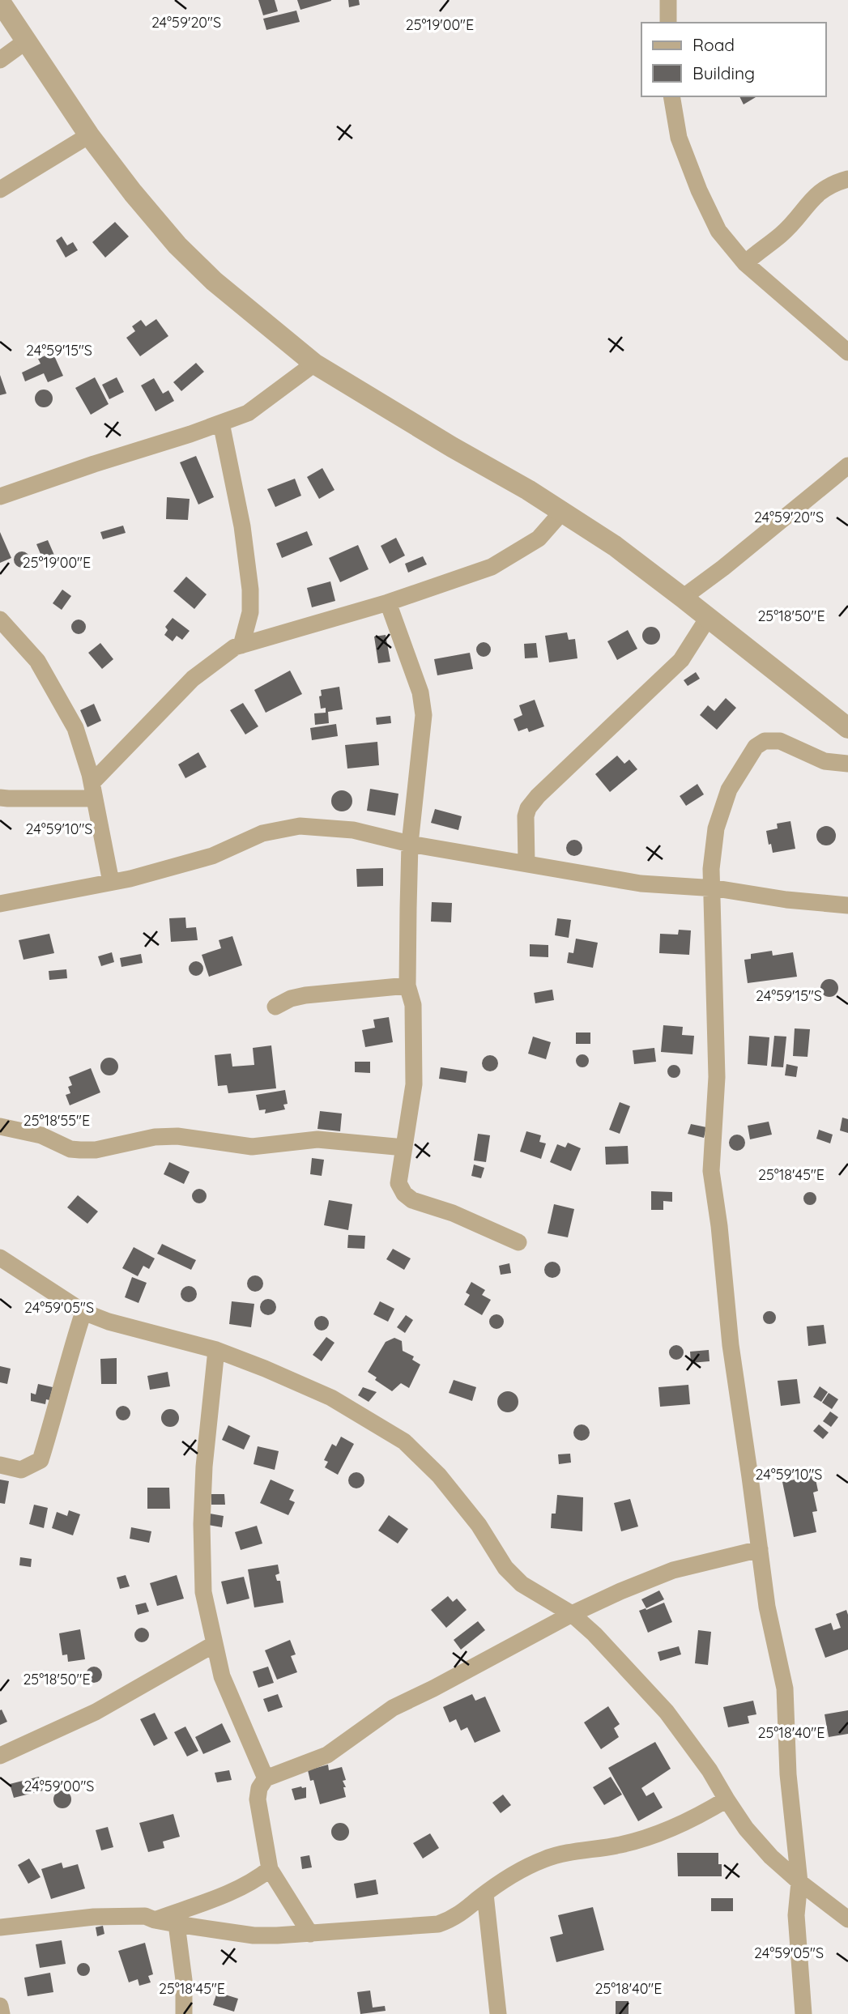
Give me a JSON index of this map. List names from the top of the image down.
{
  "legend": ["Road", "Building"],
  "coordinates": [
    "24°59'20\"S",
    "25°19'00\"E",
    "24°59'15\"S",
    "25°18'50\"E",
    "24°59'10\"S",
    "25°18'55\"E",
    "25°18'45\"E",
    "24°59'05\"S",
    "25°18'40\"E",
    "24°59'00\"S"
  ]
}
